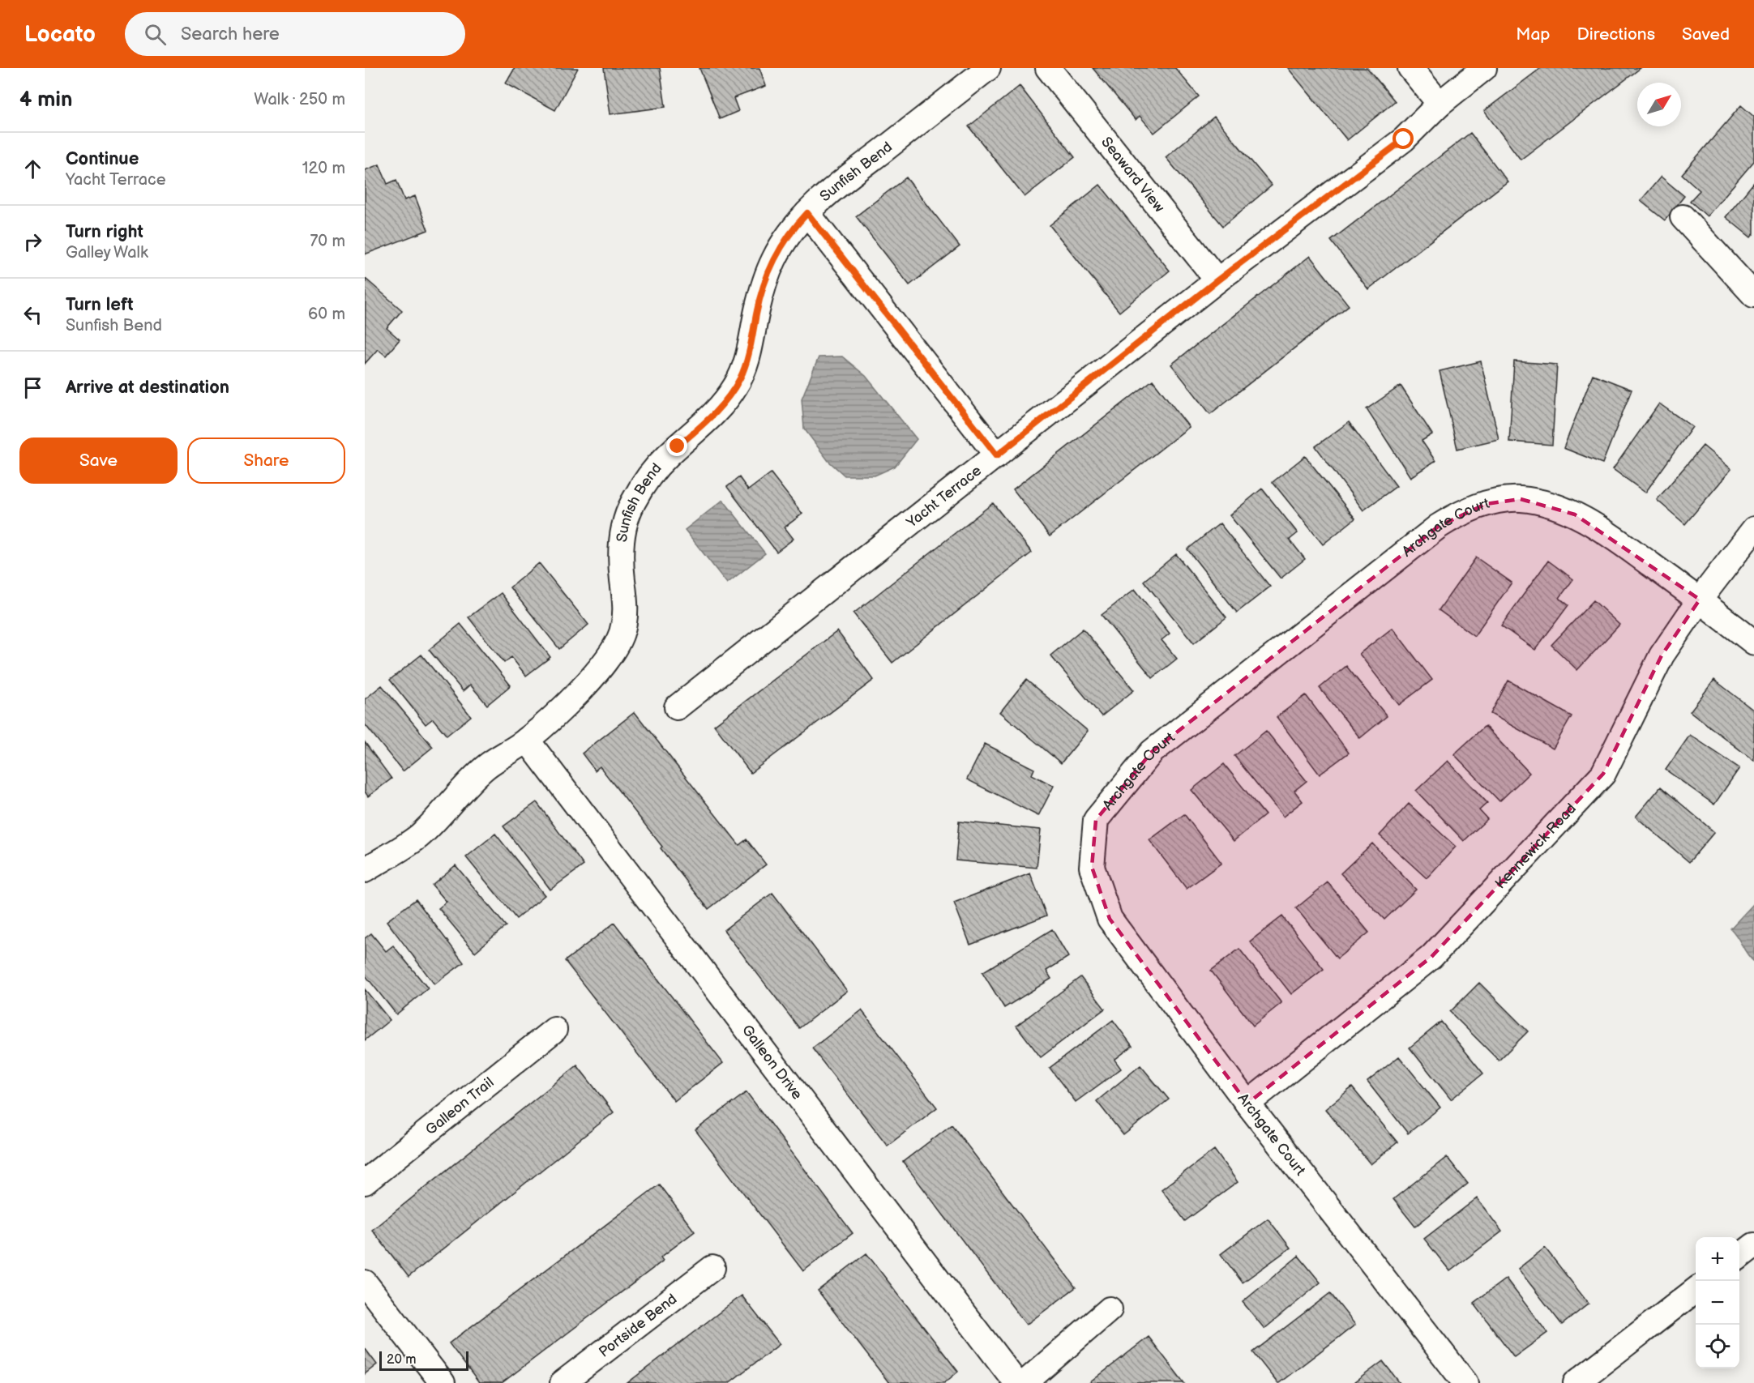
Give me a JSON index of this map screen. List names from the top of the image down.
{
  "streets": {
    "street": [
      "Sunfish Bend",
      "Seaward View",
      "Yacht Terrace",
      "Archgate Court",
      "Kennewick Road",
      "Galleon Drive",
      "Galleon Trail",
      "Portside Bend"
    ]
  },
  "crossings": [
    ["Sunfish Bend", "Galleon Drive"],
    ["Seaward View", "Yacht Terrace"],
    ["Archgate Court", "Kennewick Road"]
  ],
  "scale_bar": "20 m",
  "north": "top right",
  "page": {
    "header": "Locato",
    "search": "Search here",
    "nav": ["Map", "Directions", "Saved"],
    "heading": ["4 min", "Walk · 250 m"],
    "list": [
      ["Continue", "Yacht Terrace", "120 m"],
      ["Turn right", "Galley Walk", "70 m"],
      ["Turn left", "Sunfish Bend", "60 m"],
      "Arrive at destination"
    ],
    "buttons": ["Save", "Share"],
    "map_buttons": ["+", "−"],
    "scale": "20 m"
  }
}
